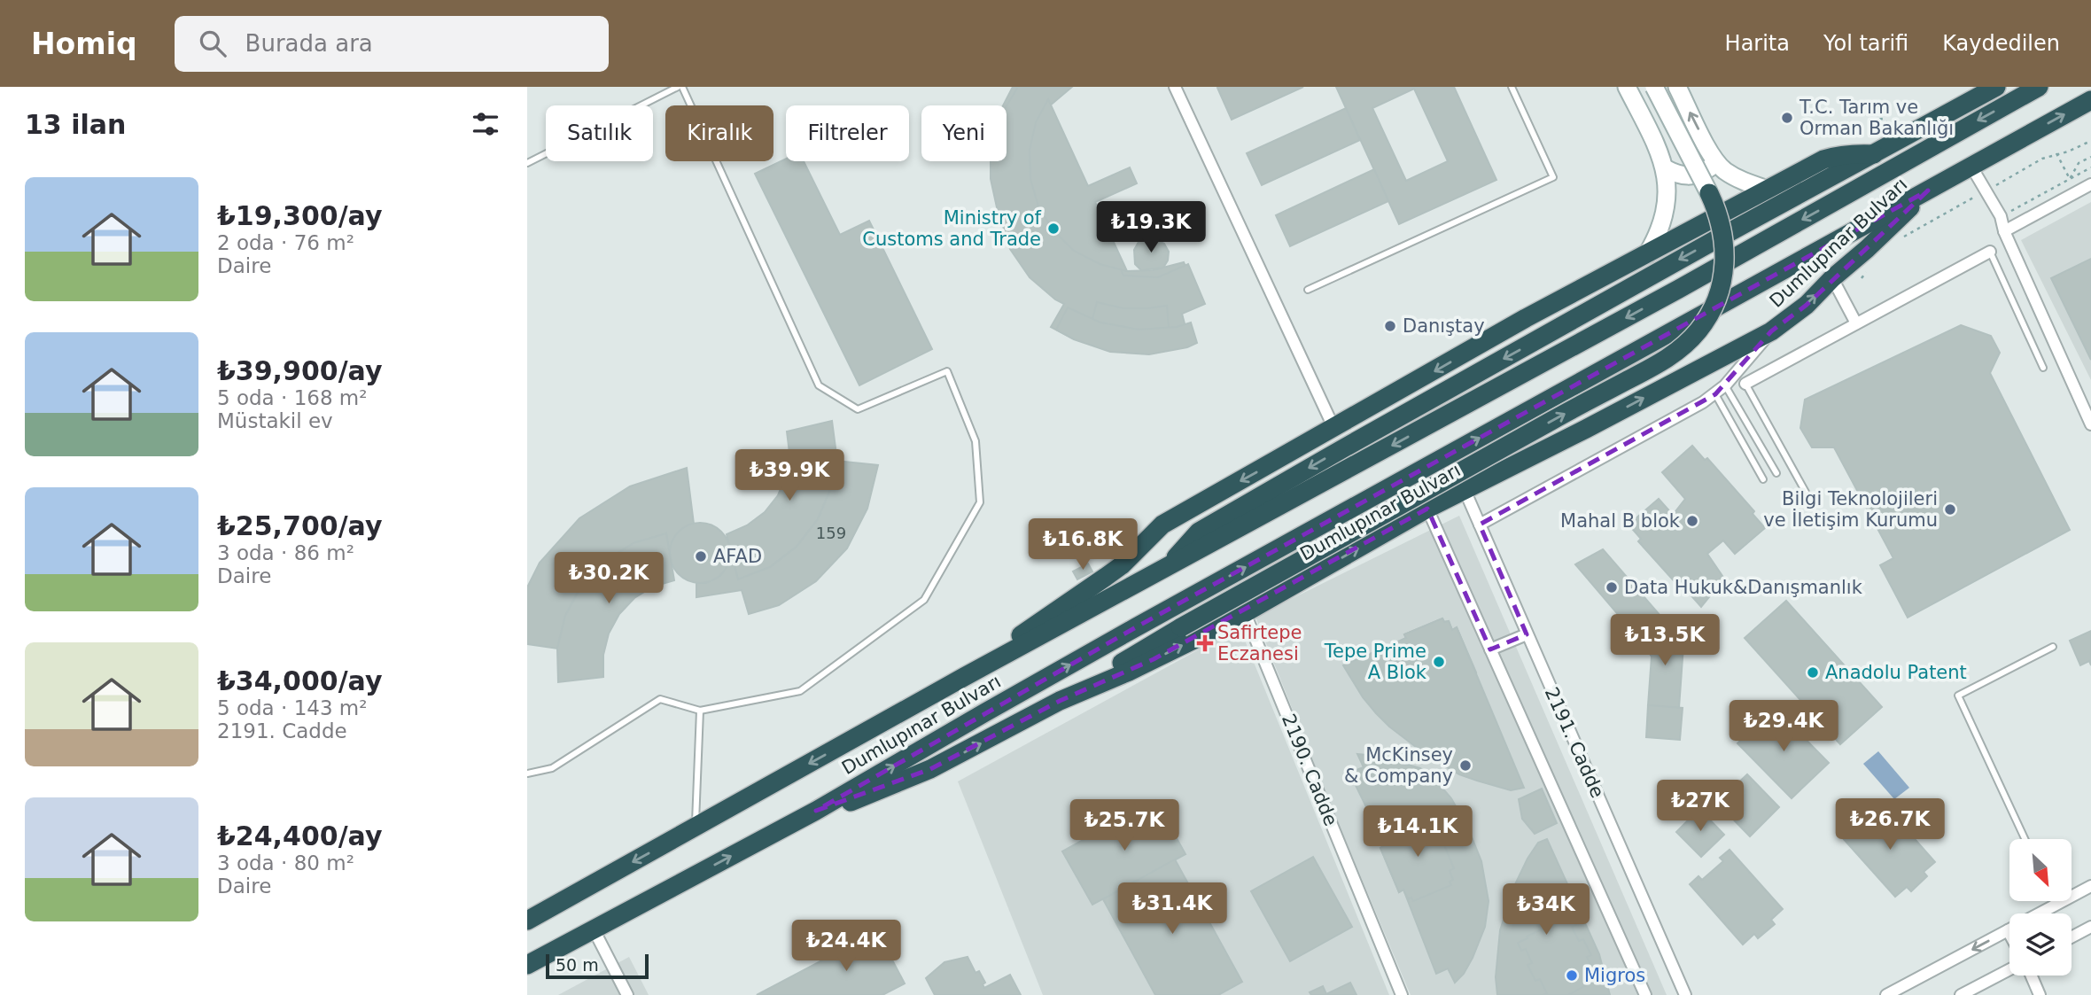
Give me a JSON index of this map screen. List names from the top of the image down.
{
  "streets": {
    "highway": ["Dumlupınar Bulvarı"],
    "street": ["2191. Cadde", "2190. Cadde"]
  },
  "crossings": [
    ["Dumlupınar Bulvarı", "2191. Cadde"],
    ["Dumlupınar Bulvarı", "2190. Cadde"]
  ],
  "places": {
    "other": [
      "T.C. Tarım ve Orman Bakanlığı",
      "Ministry of Customs and Trade",
      "Danıştay",
      "Bilgi Teknolojileri ve İletişim Kurumu",
      "Mahal B blok",
      "AFAD",
      "Data Hukuk&Danışmanlık",
      "Tepe Prime A Blok",
      "Anadolu Patent",
      "McKinsey & Company",
      "Migros"
    ],
    "health": ["Safirtepe Eczanesi"]
  },
  "house_numbers": ["159"],
  "scale_bar": "50 m",
  "north": "bottom right",
  "page": {
    "header": "Homiq",
    "search": "Burada ara",
    "nav": ["Harita", "Yol tarifi", "Kaydedilen"],
    "heading": "13 ilan",
    "chip": [
      "Satılık",
      "Kiralık",
      "Filtreler",
      "Yeni"
    ],
    "list": [
      {
        "name": "₺19,300/ay",
        "note": "2 oda · 76 m² · Daire"
      },
      {
        "name": "₺39,900/ay",
        "note": "5 oda · 168 m² · Müstakil ev"
      },
      {
        "name": "₺25,700/ay",
        "note": "3 oda · 86 m² · Daire"
      },
      {
        "name": "₺34,000/ay",
        "note": "5 oda · 143 m² · 2191. Cadde"
      },
      {
        "name": "₺24,400/ay",
        "note": "3 oda · 80 m² · Daire"
      }
    ],
    "price": [
      "₺19.3K",
      "₺39.9K",
      "₺16.8K",
      "₺30.2K",
      "₺13.5K",
      "₺29.4K",
      "₺27K",
      "₺26.7K",
      "₺25.7K",
      "₺14.1K",
      "₺31.4K",
      "₺34K",
      "₺24.4K"
    ],
    "scale": "50 m"
  }
}
